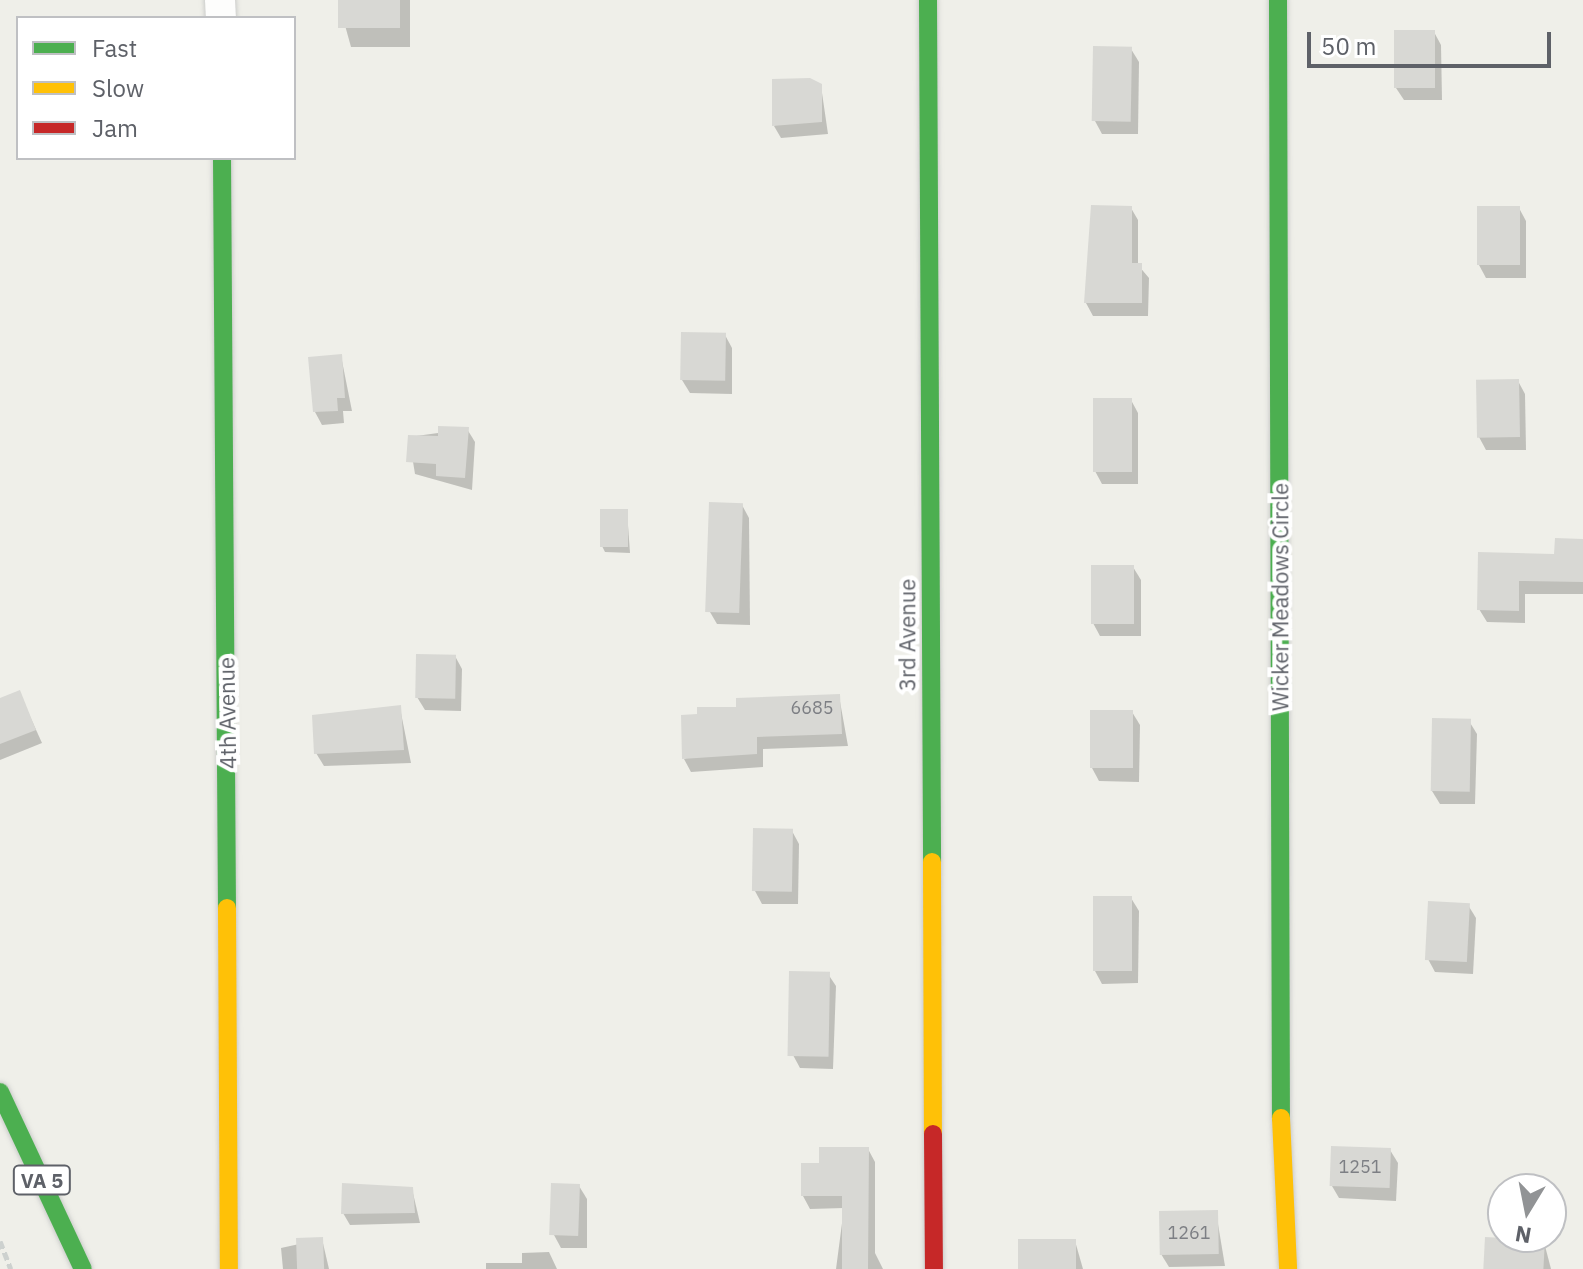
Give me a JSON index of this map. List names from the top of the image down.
{
  "streets": {
    "street": [
      "Wicker Meadows Circle",
      "3rd Avenue",
      "4th Avenue",
      "VA 5"
    ]
  },
  "house_numbers": ["6685", "1251", "1261"],
  "legend": ["Fast", "Slow", "Jam"],
  "scale_bar": "50 m",
  "north": "bottom"
}
